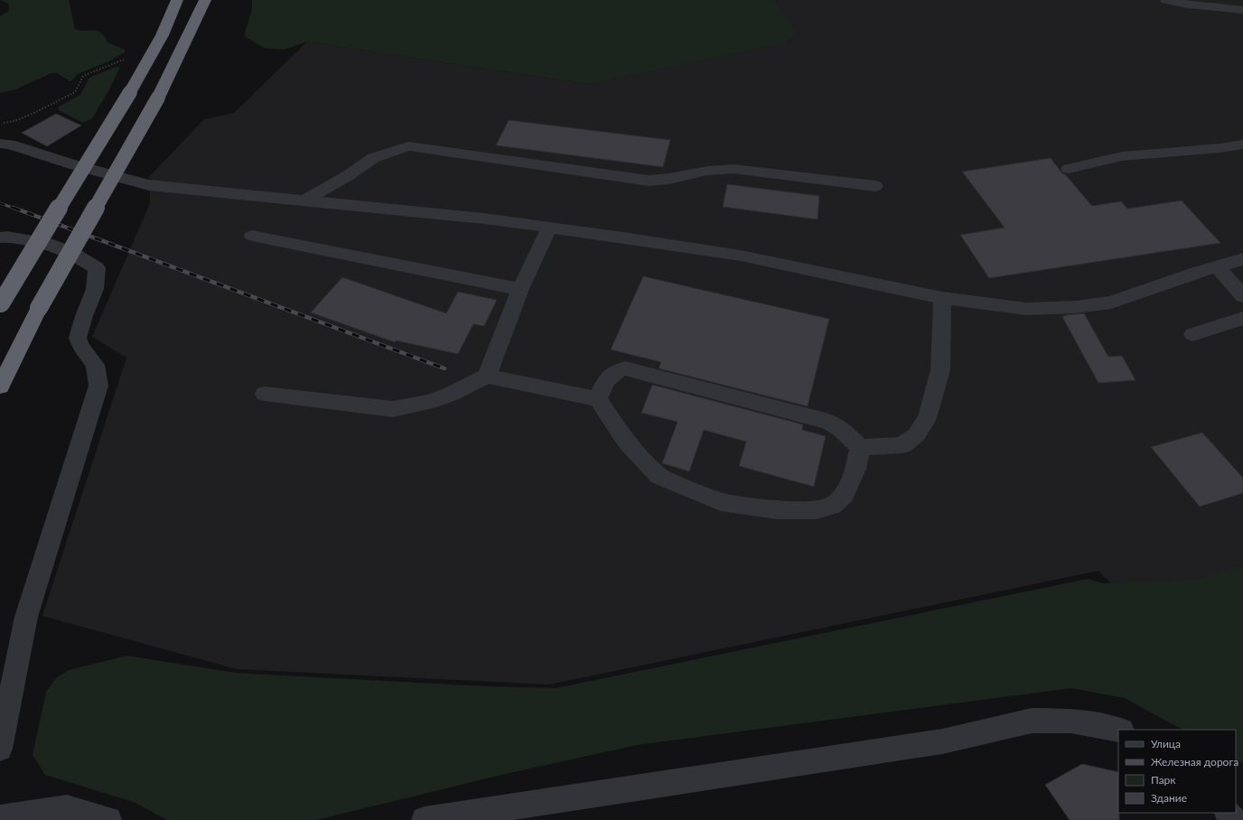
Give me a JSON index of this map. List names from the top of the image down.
{
  "legend": [
    "Улица",
    "Железная дорога",
    "Парк",
    "Здание"
  ]
}
